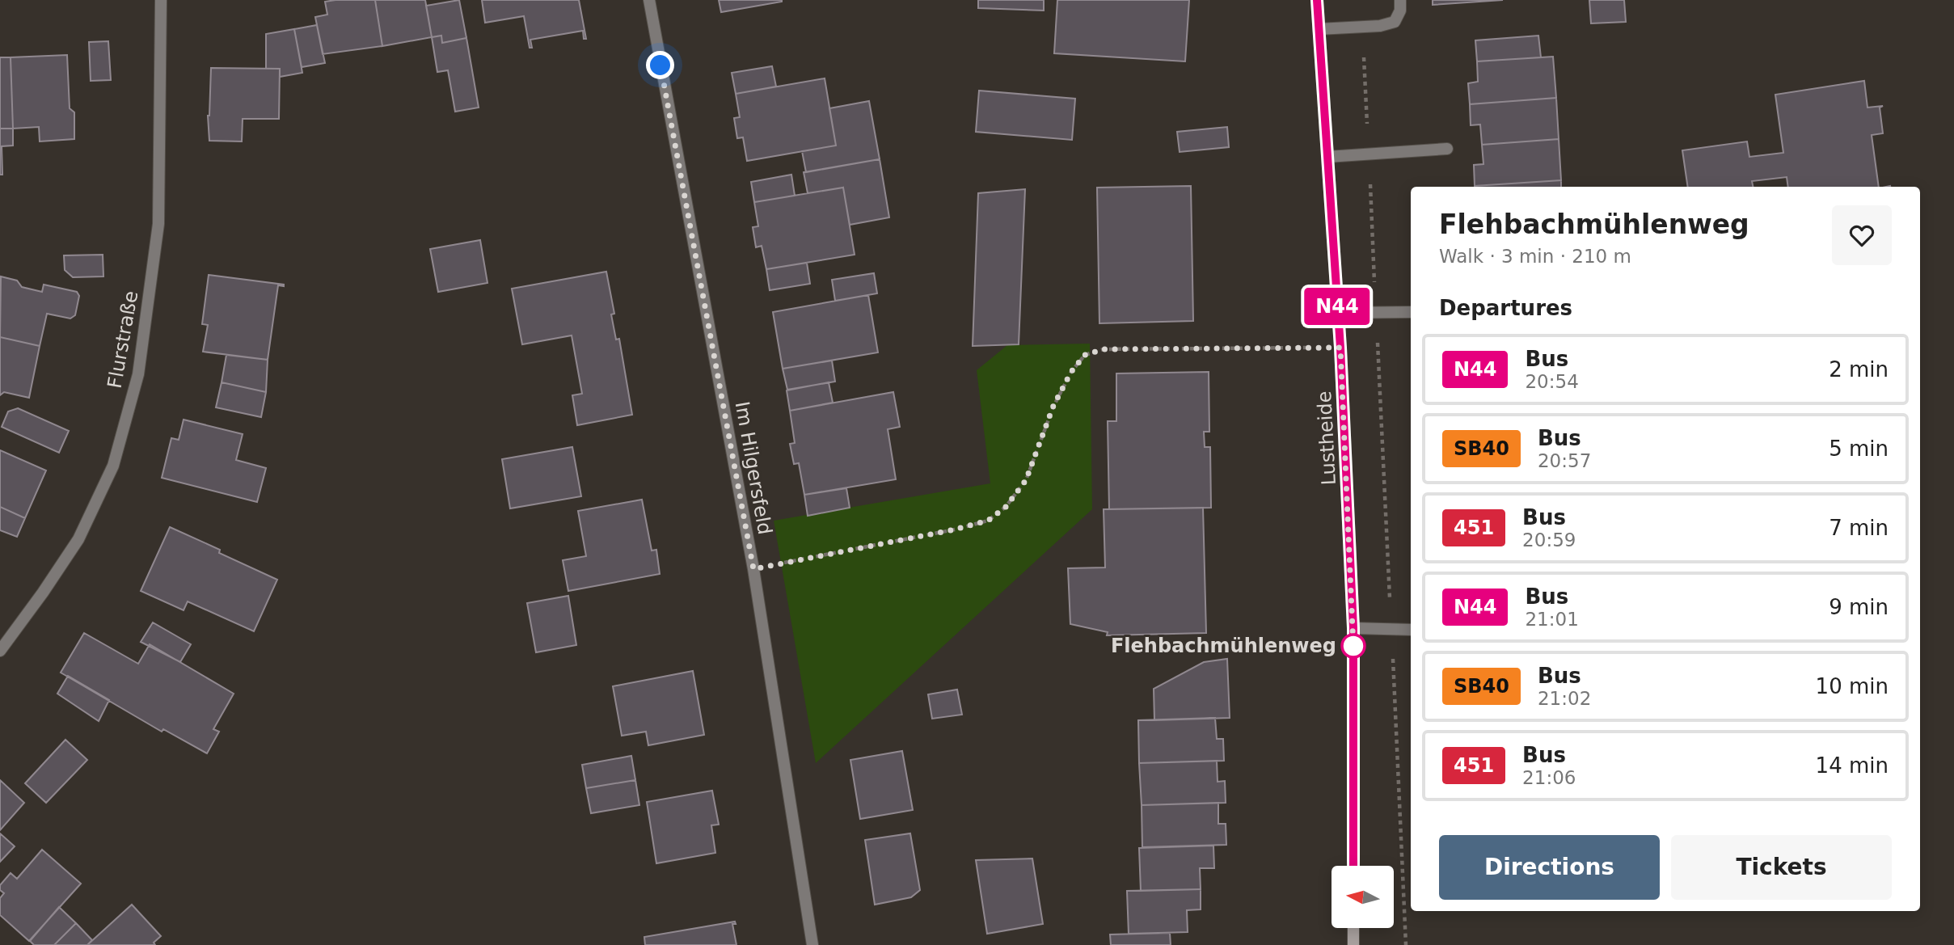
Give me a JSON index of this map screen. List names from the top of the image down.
{
  "streets": {
    "main road": ["Lustheide"],
    "street": ["Flurstraße", "Im Hilgersfeld"]
  },
  "places": ["Flehbachmühlenweg"],
  "lines": ["bus line N44"],
  "north": "left",
  "page": {
    "on_map": "N44",
    "heading": [
      ["Flehbachmühlenweg", "Walk · 3 min · 210 m"],
      "Departures"
    ],
    "list": [
      {
        "mark": "N44",
        "name": "Bus",
        "note": "20:54",
        "value": "2 min"
      },
      {
        "mark": "SB40",
        "name": "Bus",
        "note": "20:57",
        "value": "5 min"
      },
      {
        "mark": "451",
        "name": "Bus",
        "note": "20:59",
        "value": "7 min"
      },
      {
        "mark": "N44",
        "name": "Bus",
        "note": "21:01",
        "value": "9 min"
      },
      {
        "mark": "SB40",
        "name": "Bus",
        "note": "21:02",
        "value": "10 min"
      },
      {
        "mark": "451",
        "name": "Bus",
        "note": "21:06",
        "value": "14 min"
      }
    ],
    "buttons": ["Directions", "Tickets"]
  }
}
